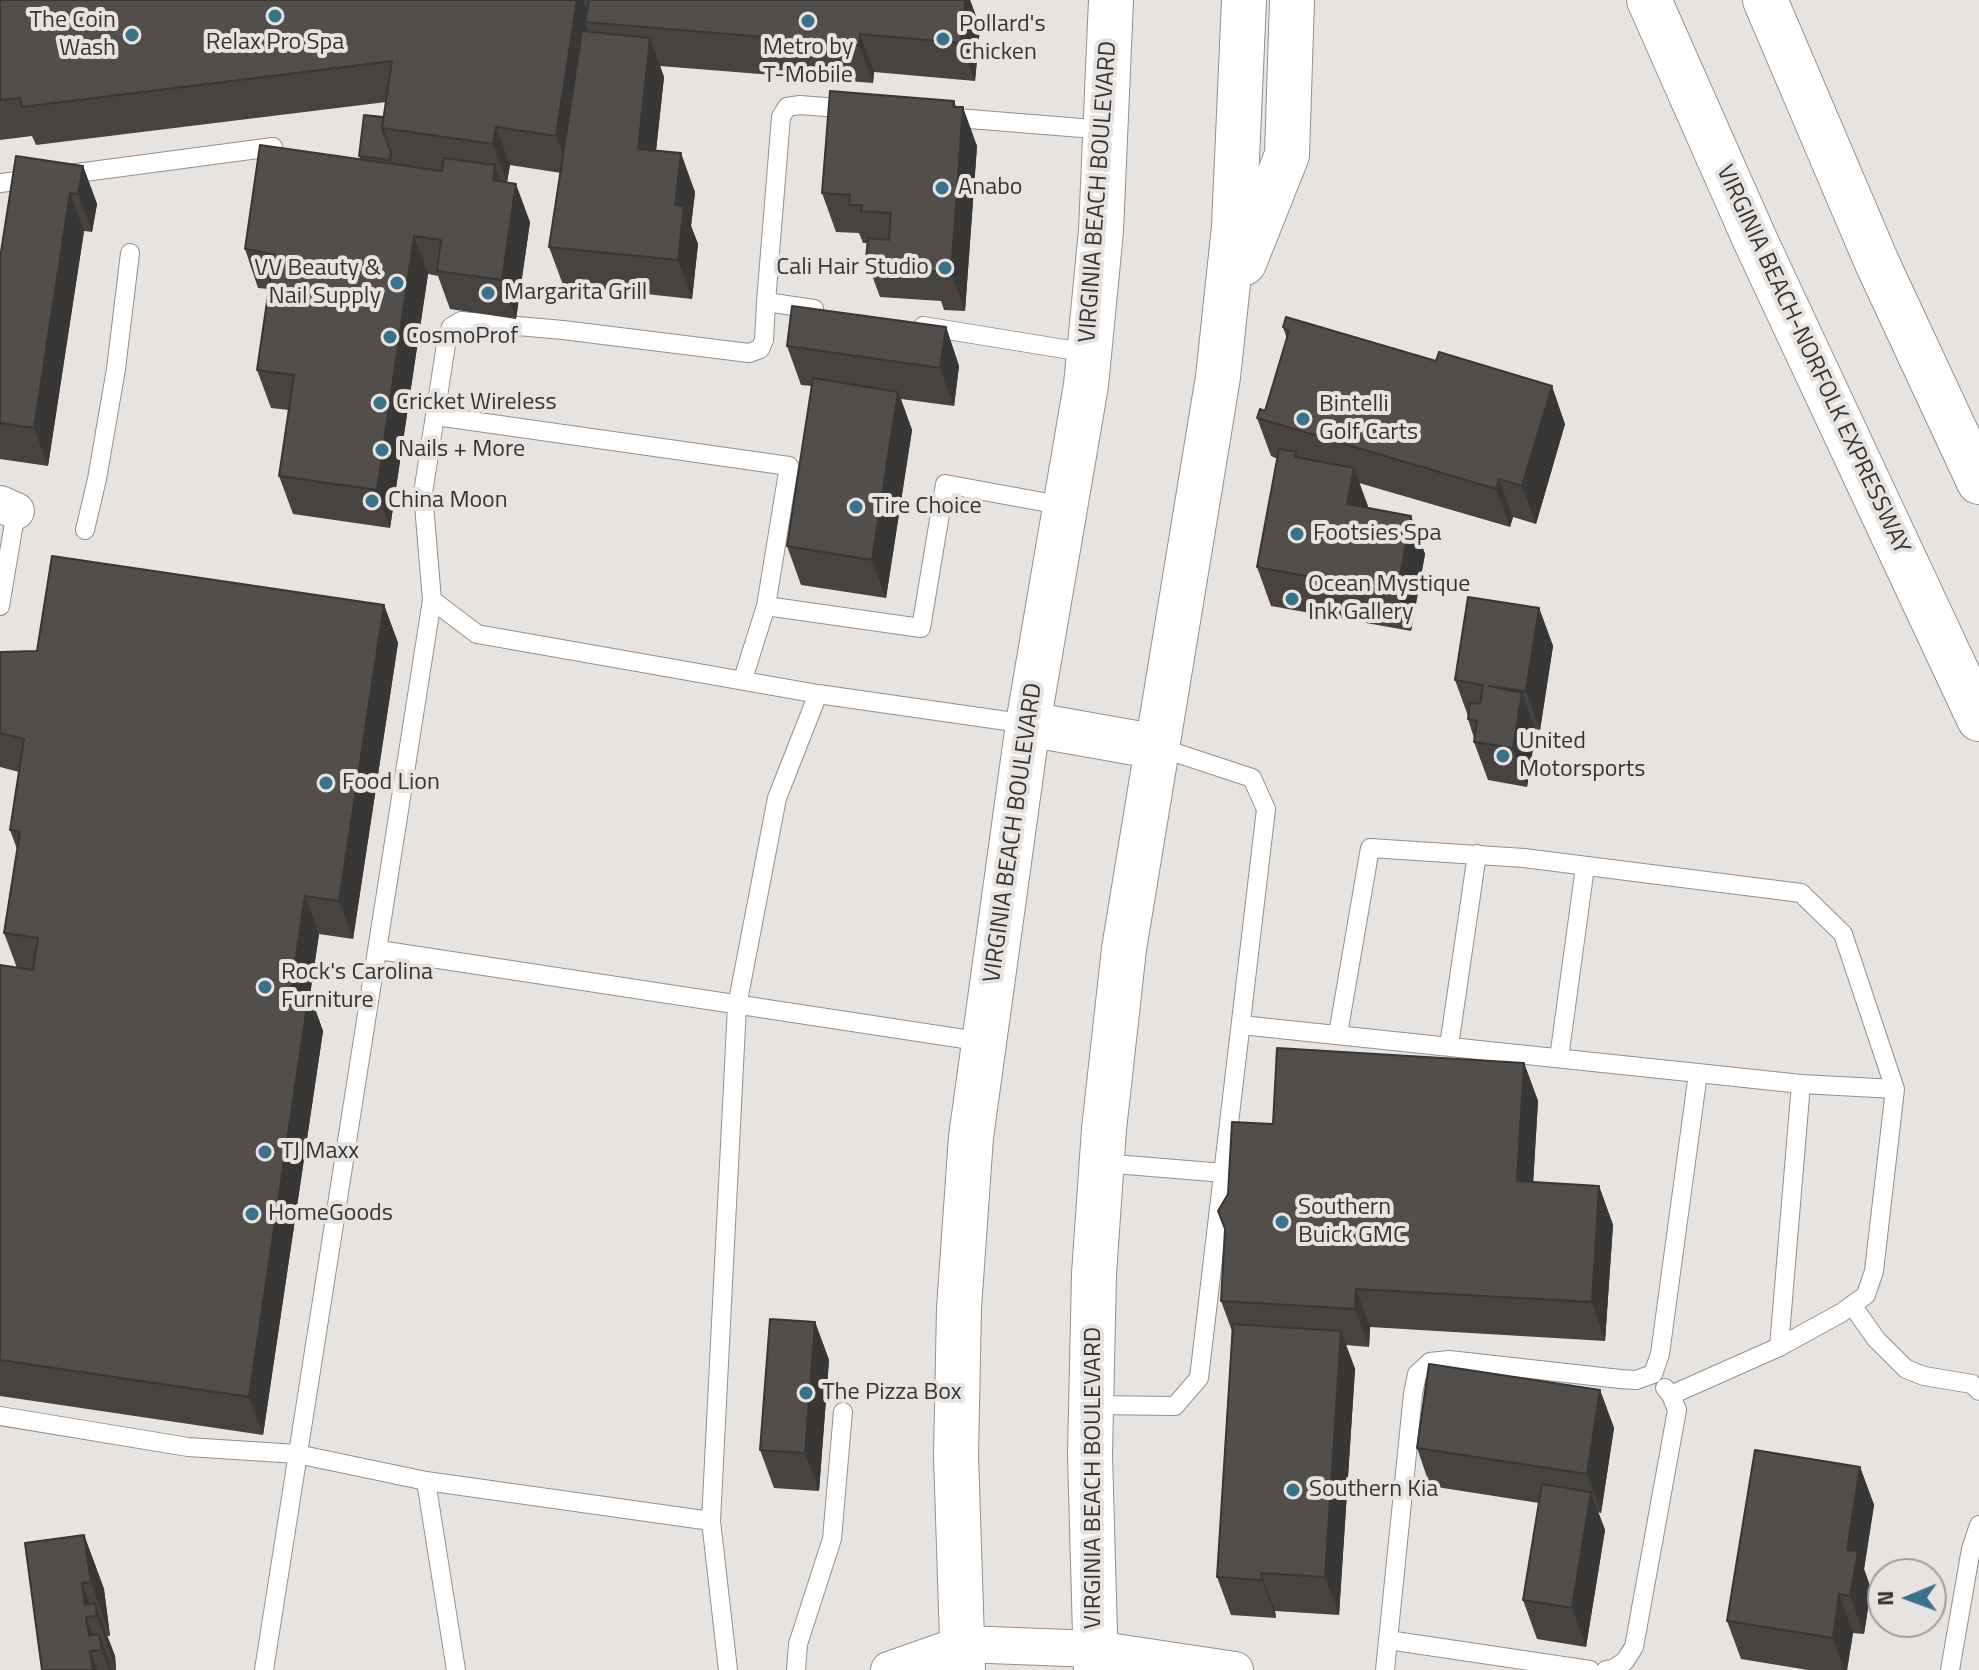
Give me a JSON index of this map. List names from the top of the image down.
{
  "streets": {
    "main road": ["VIRGINIA BEACH BOULEVARD", "VIRGINIA BEACH-NORFOLK EXPRESSWAY"]
  },
  "places": [
    "Relax Pro Spa",
    "Metro by T-Mobile",
    "The Coin Wash",
    "Pollard's Chicken",
    "Anabo",
    "Cali Hair Studio",
    "VV Beauty & Nail Supply",
    "Margarita Grill",
    "CosmoProf",
    "Cricket Wireless",
    "Bintelli Golf Carts",
    "Nails + More",
    "China Moon",
    "Tire Choice",
    "Footsies Spa",
    "Ocean Mystique Ink Gallery",
    "United Motorsports",
    "Food Lion",
    "Rock's Carolina Furniture",
    "TJ Maxx",
    "HomeGoods",
    "Southern Buick GMC",
    "The Pizza Box",
    "Southern Kia"
  ],
  "north": "left"
}
